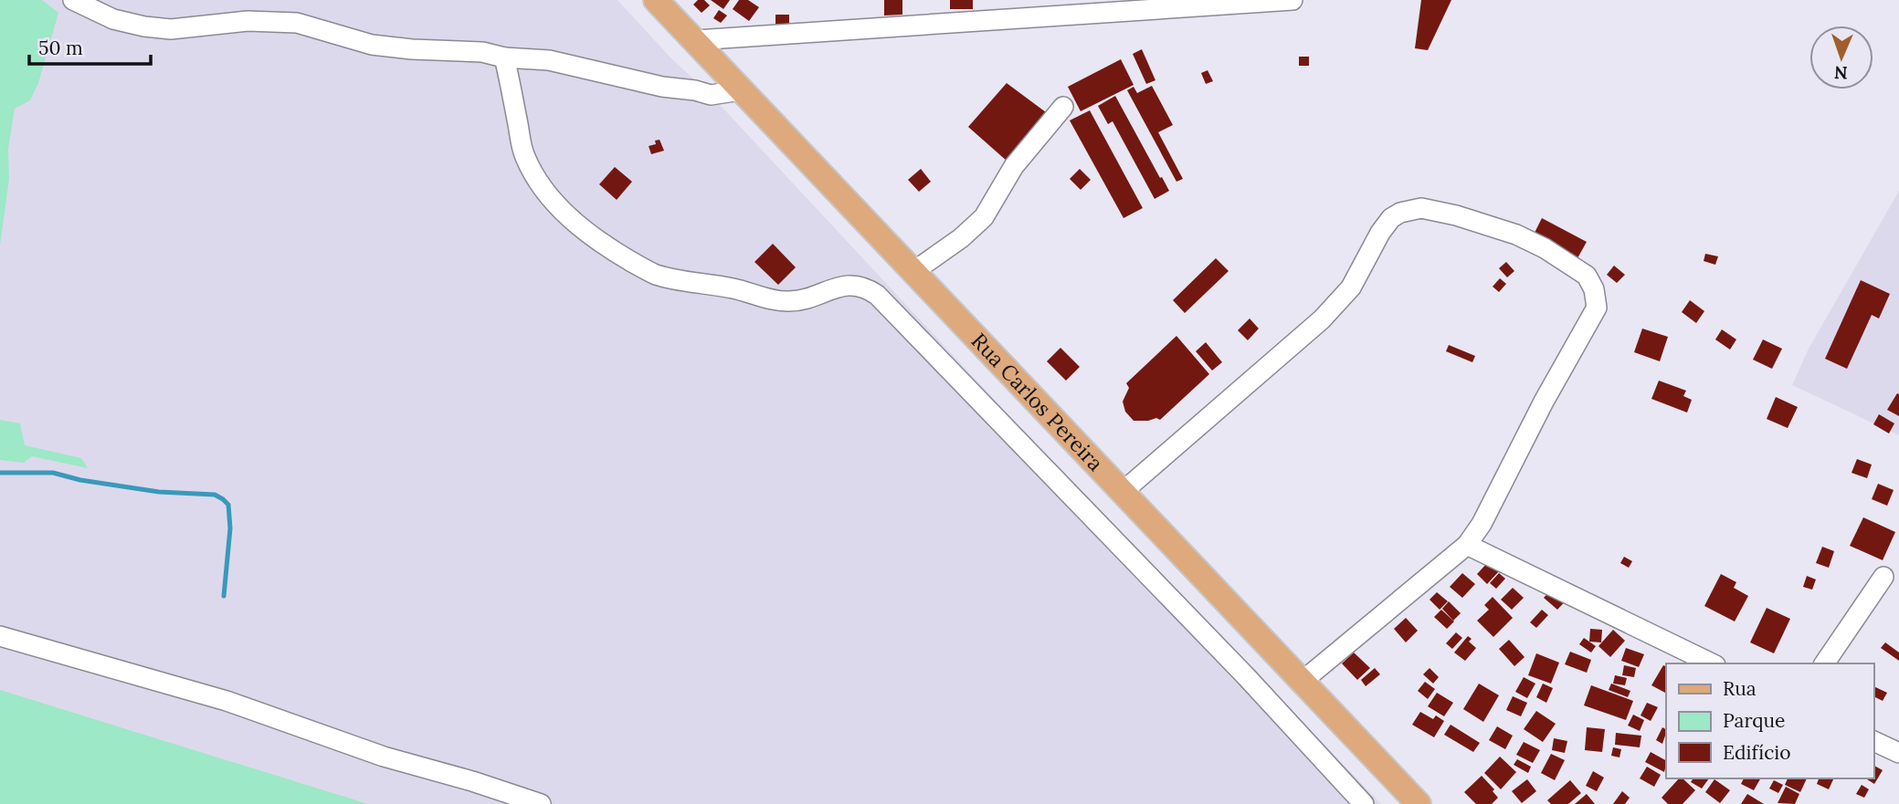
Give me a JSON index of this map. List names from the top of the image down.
{
  "streets": {
    "main road": ["Rua Carlos Pereira"]
  },
  "legend": ["Rua", "Parque", "Edifício"],
  "scale_bar": "50 m",
  "north": "bottom"
}
